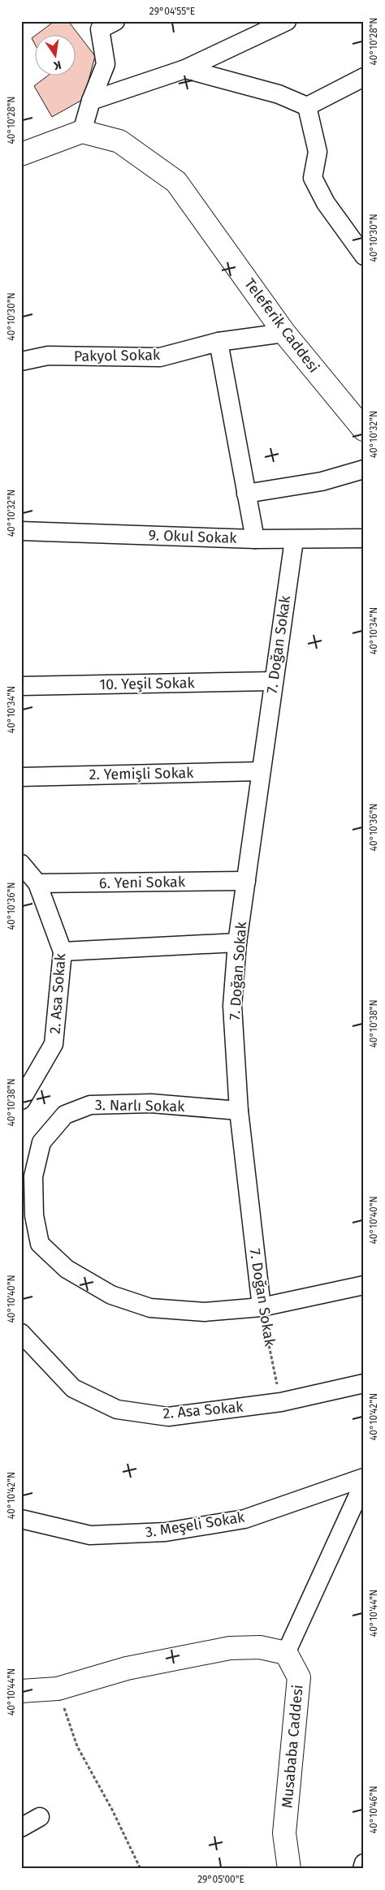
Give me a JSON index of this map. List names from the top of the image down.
{
  "streets": {
    "main road": ["Teleferik Caddesi", "Musababa Caddesi"],
    "street": [
      "Pakyol Sokak",
      "9. Okul Sokak",
      "7. Doğan Sokak",
      "10. Yeşil Sokak",
      "2. Yemişli Sokak",
      "6. Yeni Sokak",
      "2. Asa Sokak",
      "3. Narlı Sokak",
      "3. Meşeli Sokak"
    ]
  },
  "crossings": [
    ["Teleferik Caddesi", "Pakyol Sokak"],
    ["9. Okul Sokak", "7. Doğan Sokak"],
    ["7. Doğan Sokak", "10. Yeşil Sokak"],
    ["7. Doğan Sokak", "2. Yemişli Sokak"],
    ["7. Doğan Sokak", "6. Yeni Sokak"],
    ["7. Doğan Sokak", "2. Asa Sokak"],
    ["7. Doğan Sokak", "3. Narlı Sokak"],
    ["6. Yeni Sokak", "2. Asa Sokak"]
  ],
  "north": "bottom",
  "coordinates": [
    "29°04'55\"E",
    "40°10'28\"N",
    "40°10'30\"N",
    "40°10'32\"N",
    "40°10'34\"N",
    "40°10'36\"N",
    "40°10'38\"N",
    "40°10'40\"N",
    "40°10'42\"N",
    "40°10'44\"N",
    "40°10'46\"N",
    "29°05'00\"E"
  ]
}
